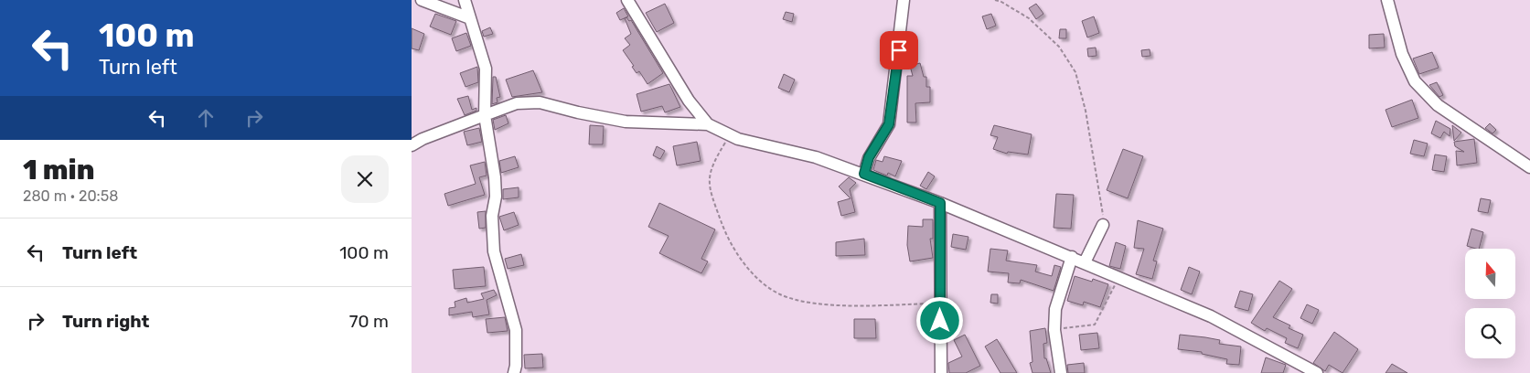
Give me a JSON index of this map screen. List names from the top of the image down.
{
  "north": "top",
  "page": {
    "turn": ["100 m", "Turn left"],
    "heading": ["1 min", "280 m · 20:58"],
    "list": [
      {
        "name": "Turn left",
        "value": "100 m"
      },
      {
        "name": "Turn right",
        "value": "70 m"
      }
    ]
  }
}
